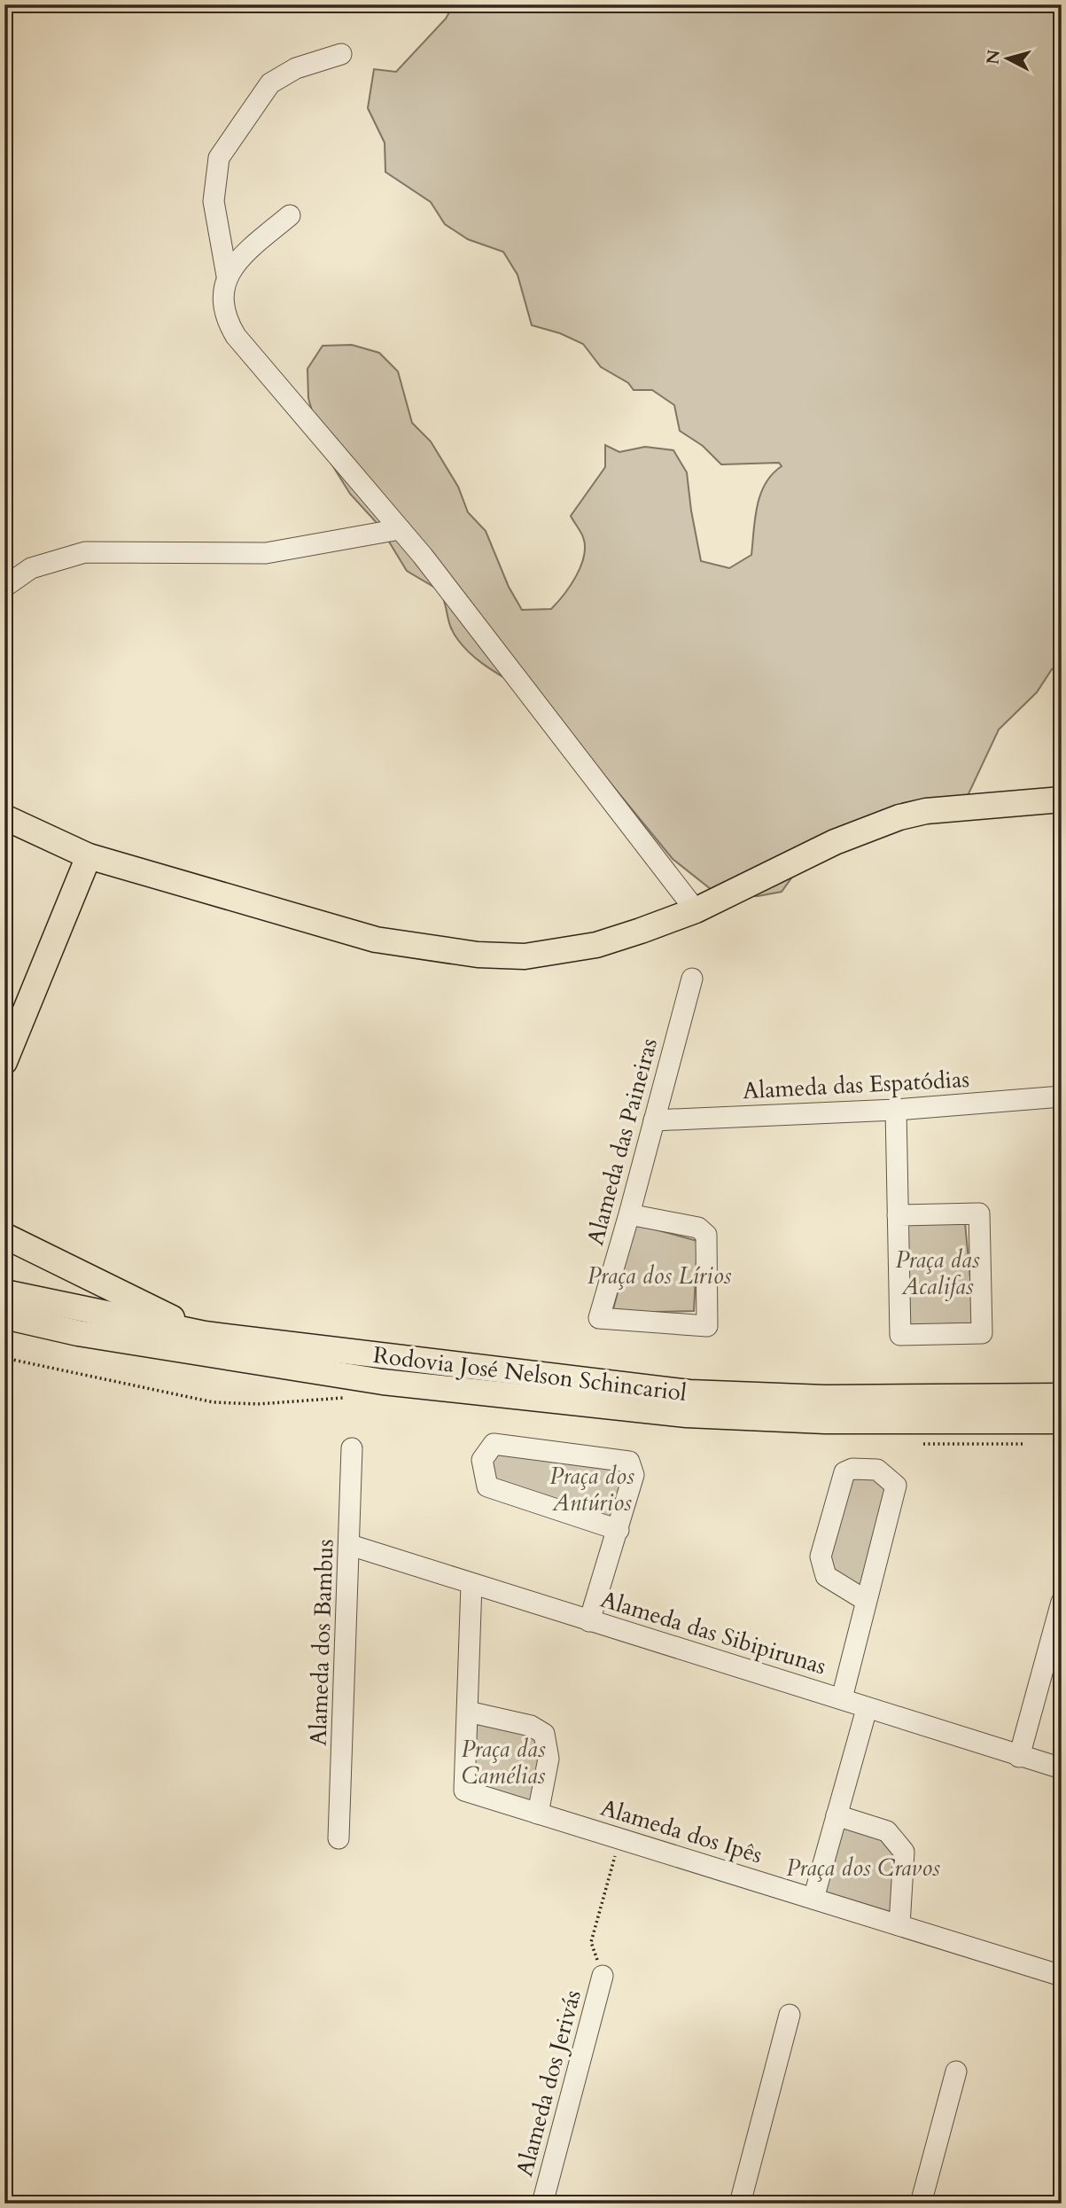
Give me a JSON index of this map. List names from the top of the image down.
{
  "streets": {
    "main road": ["Rodovia José Nelson Schincariol"],
    "street": [
      "Alameda das Espatódias",
      "Alameda das Paineiras",
      "Alameda das Sibipirunas",
      "Alameda dos Bambus",
      "Alameda dos Ipês",
      "Alameda dos Jerivás"
    ]
  },
  "crossings": [
    ["Alameda das Espatódias", "Alameda das Paineiras"],
    ["Alameda das Sibipirunas", "Alameda dos Bambus"]
  ],
  "parks": [
    "Praça das Acalifas",
    "Praça dos Lírios",
    "Praça dos Antúrios",
    "Praça das Camélias",
    "Praça dos Cravos"
  ],
  "north": "left"
}
